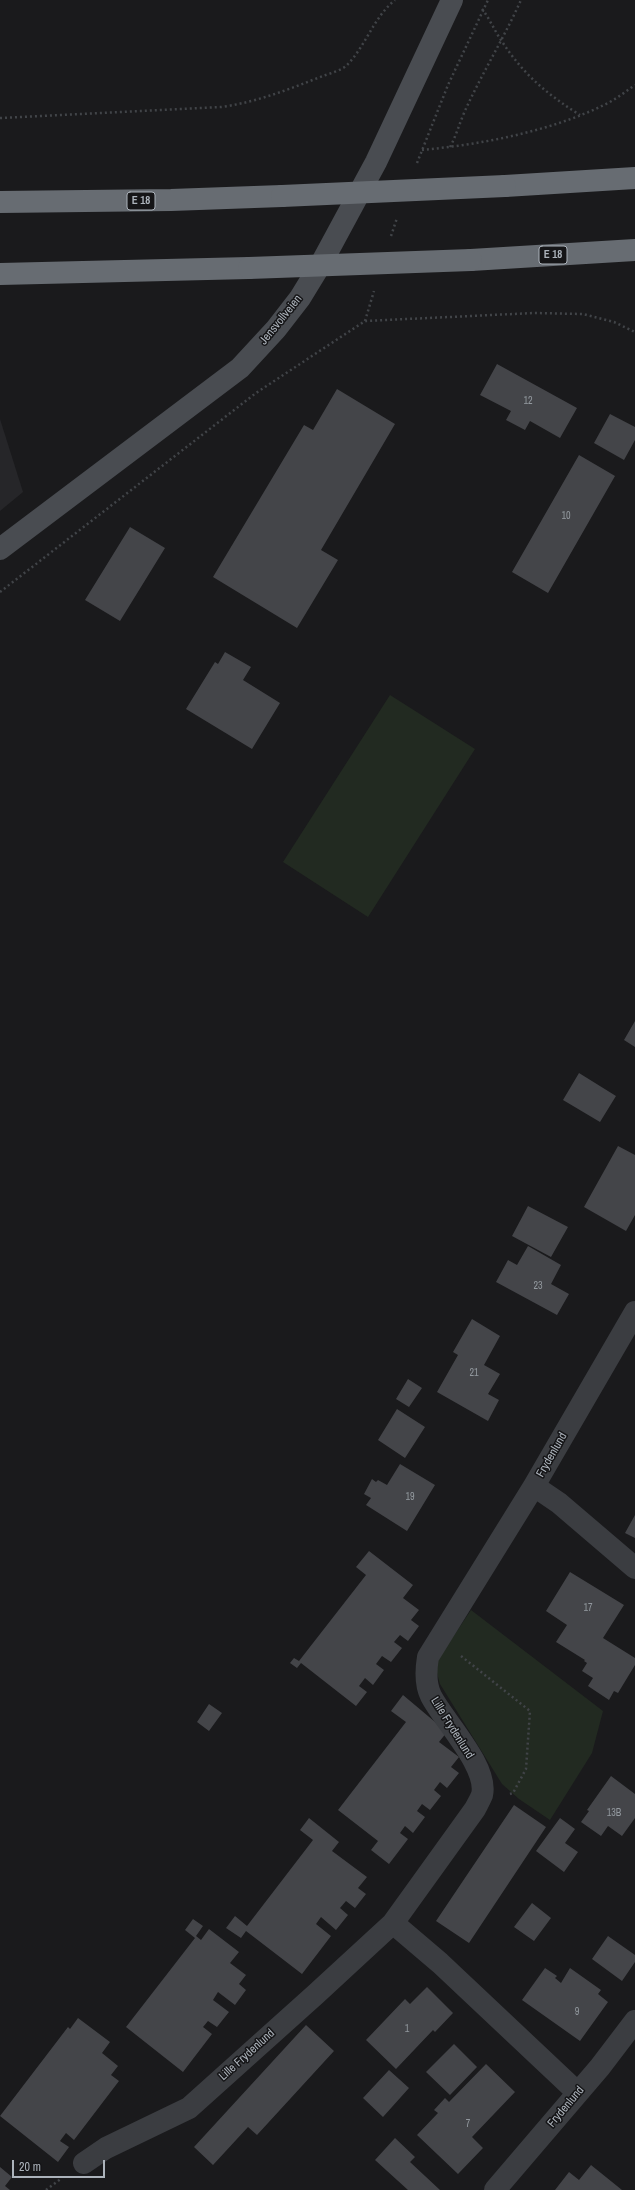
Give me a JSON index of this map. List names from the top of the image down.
{
  "streets": {
    "highway": ["E 18"],
    "street": ["Jensvollveien", "Frydenlund", "Lille Frydenlund"]
  },
  "crossings": [
    ["Frydenlund", "Lille Frydenlund"]
  ],
  "house_numbers": [
    "12",
    "10",
    "23",
    "21",
    "19",
    "17",
    "13B",
    "9",
    "1",
    "7"
  ],
  "scale_bar": "20 m"
}
